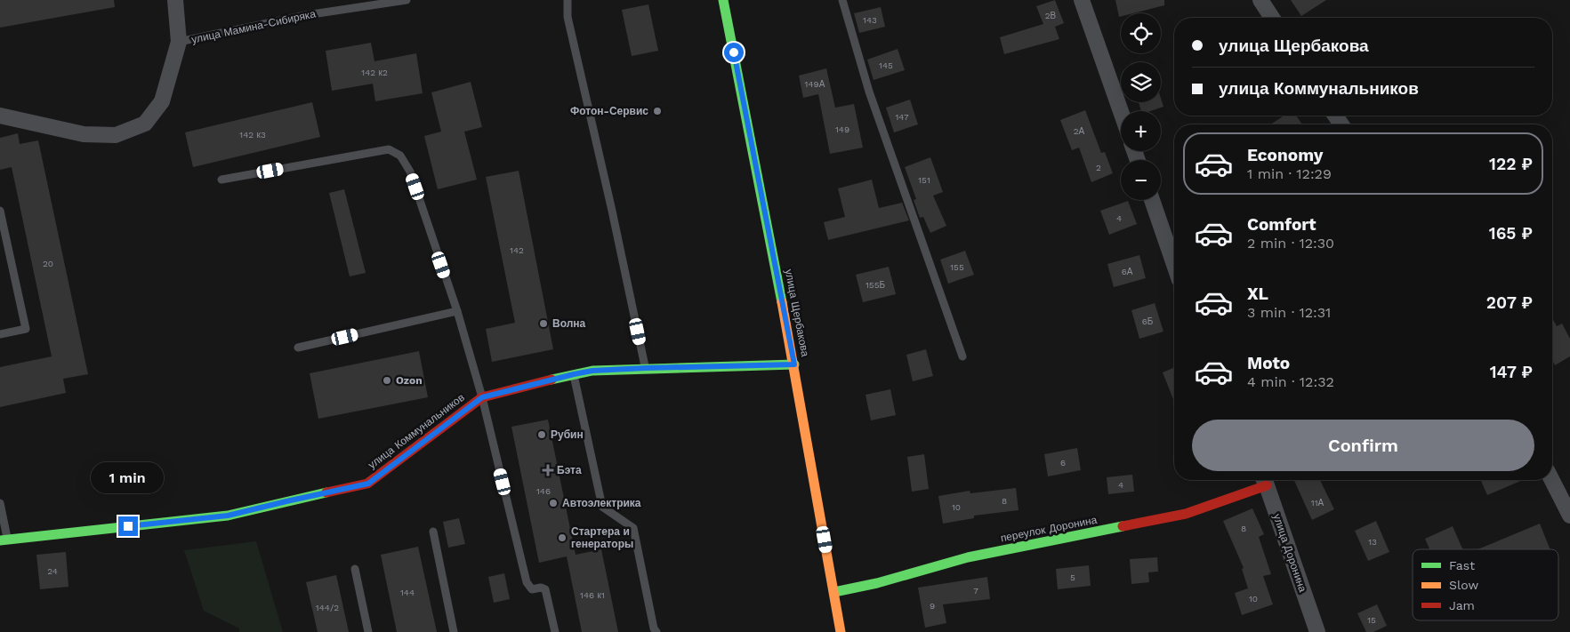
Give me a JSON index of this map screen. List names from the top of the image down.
{
  "streets": {
    "street": [
      "улица Мамина-Сибиряка",
      "улица Щербакова",
      "улица Коммунальников",
      "переулок Доронина",
      "улица Доронина"
    ]
  },
  "crossings": [
    ["улица Щербакова", "улица Коммунальников"],
    ["улица Щербакова", "переулок Доронина"],
    ["переулок Доронина", "улица Доронина"]
  ],
  "places": {
    "other": [
      "Фотон-Сервис",
      "Волна",
      "Ozon",
      "Рубин",
      "Автоэлектрика",
      "Стартера и генераторы"
    ],
    "health": ["Бэта"]
  },
  "house_numbers": [
    "2В",
    "143",
    "145",
    "142 к2",
    "149А",
    "147",
    "149",
    "2А",
    "142 к3",
    "2",
    "151",
    "4",
    "142",
    "20",
    "155",
    "6А",
    "155Б",
    "6Б",
    "6",
    "4",
    "146",
    "8",
    "11А",
    "10",
    "8",
    "13",
    "24",
    "5",
    "7",
    "144",
    "146 к1",
    "10",
    "9",
    "144/2",
    "15"
  ],
  "legend": ["Fast", "Slow", "Jam"],
  "page": {
    "map_buttons": ["+", "−"],
    "banner": ["улица Щербакова", "улица Коммунальников"],
    "list": [
      {
        "name": "Economy",
        "note": "1 min · 12:29",
        "value": "122 ₽"
      },
      {
        "name": "Comfort",
        "note": "2 min · 12:30",
        "value": "165 ₽"
      },
      {
        "name": "XL",
        "note": "3 min · 12:31",
        "value": "207 ₽"
      },
      {
        "name": "Moto",
        "note": "4 min · 12:32",
        "value": "147 ₽"
      }
    ],
    "buttons": "Confirm",
    "bubble": "1 min"
  }
}
